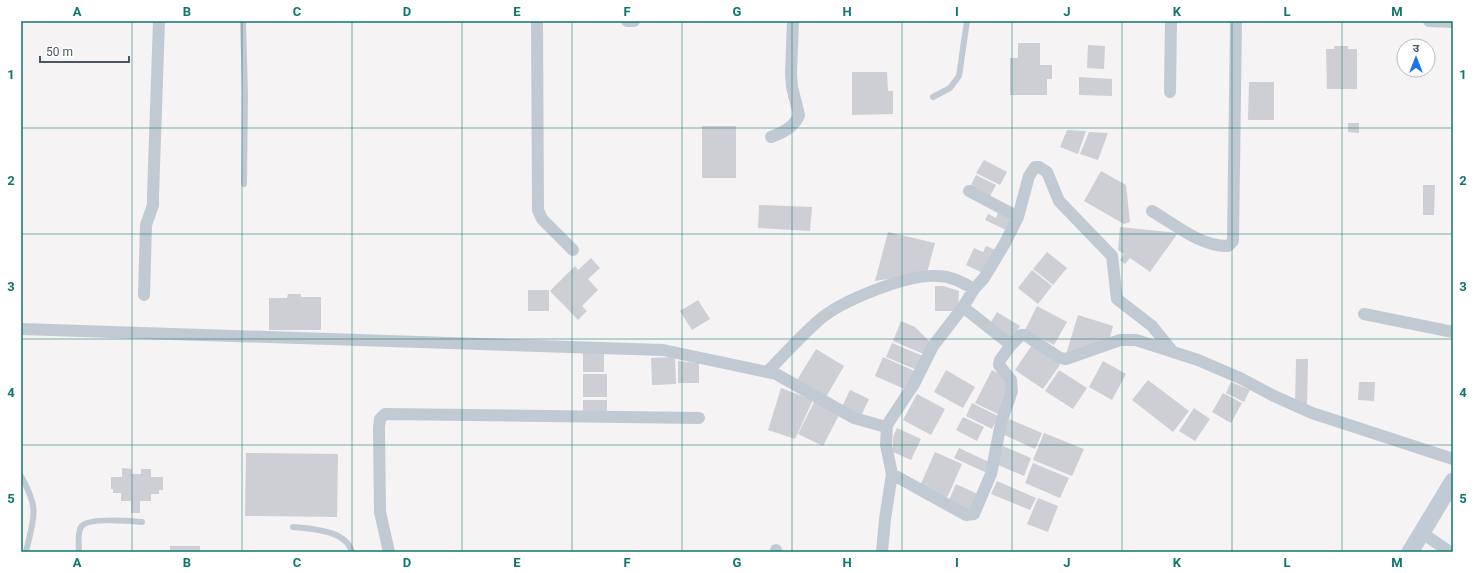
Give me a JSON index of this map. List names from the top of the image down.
{
  "scale_bar": "50 m",
  "north": "top",
  "grid": {
    "columns": [
      "A",
      "B",
      "C",
      "D",
      "E",
      "F",
      "G",
      "H",
      "I",
      "J",
      "K",
      "L",
      "M"
    ],
    "rows": [
      "1",
      "2",
      "3",
      "4",
      "5"
    ]
  }
}
